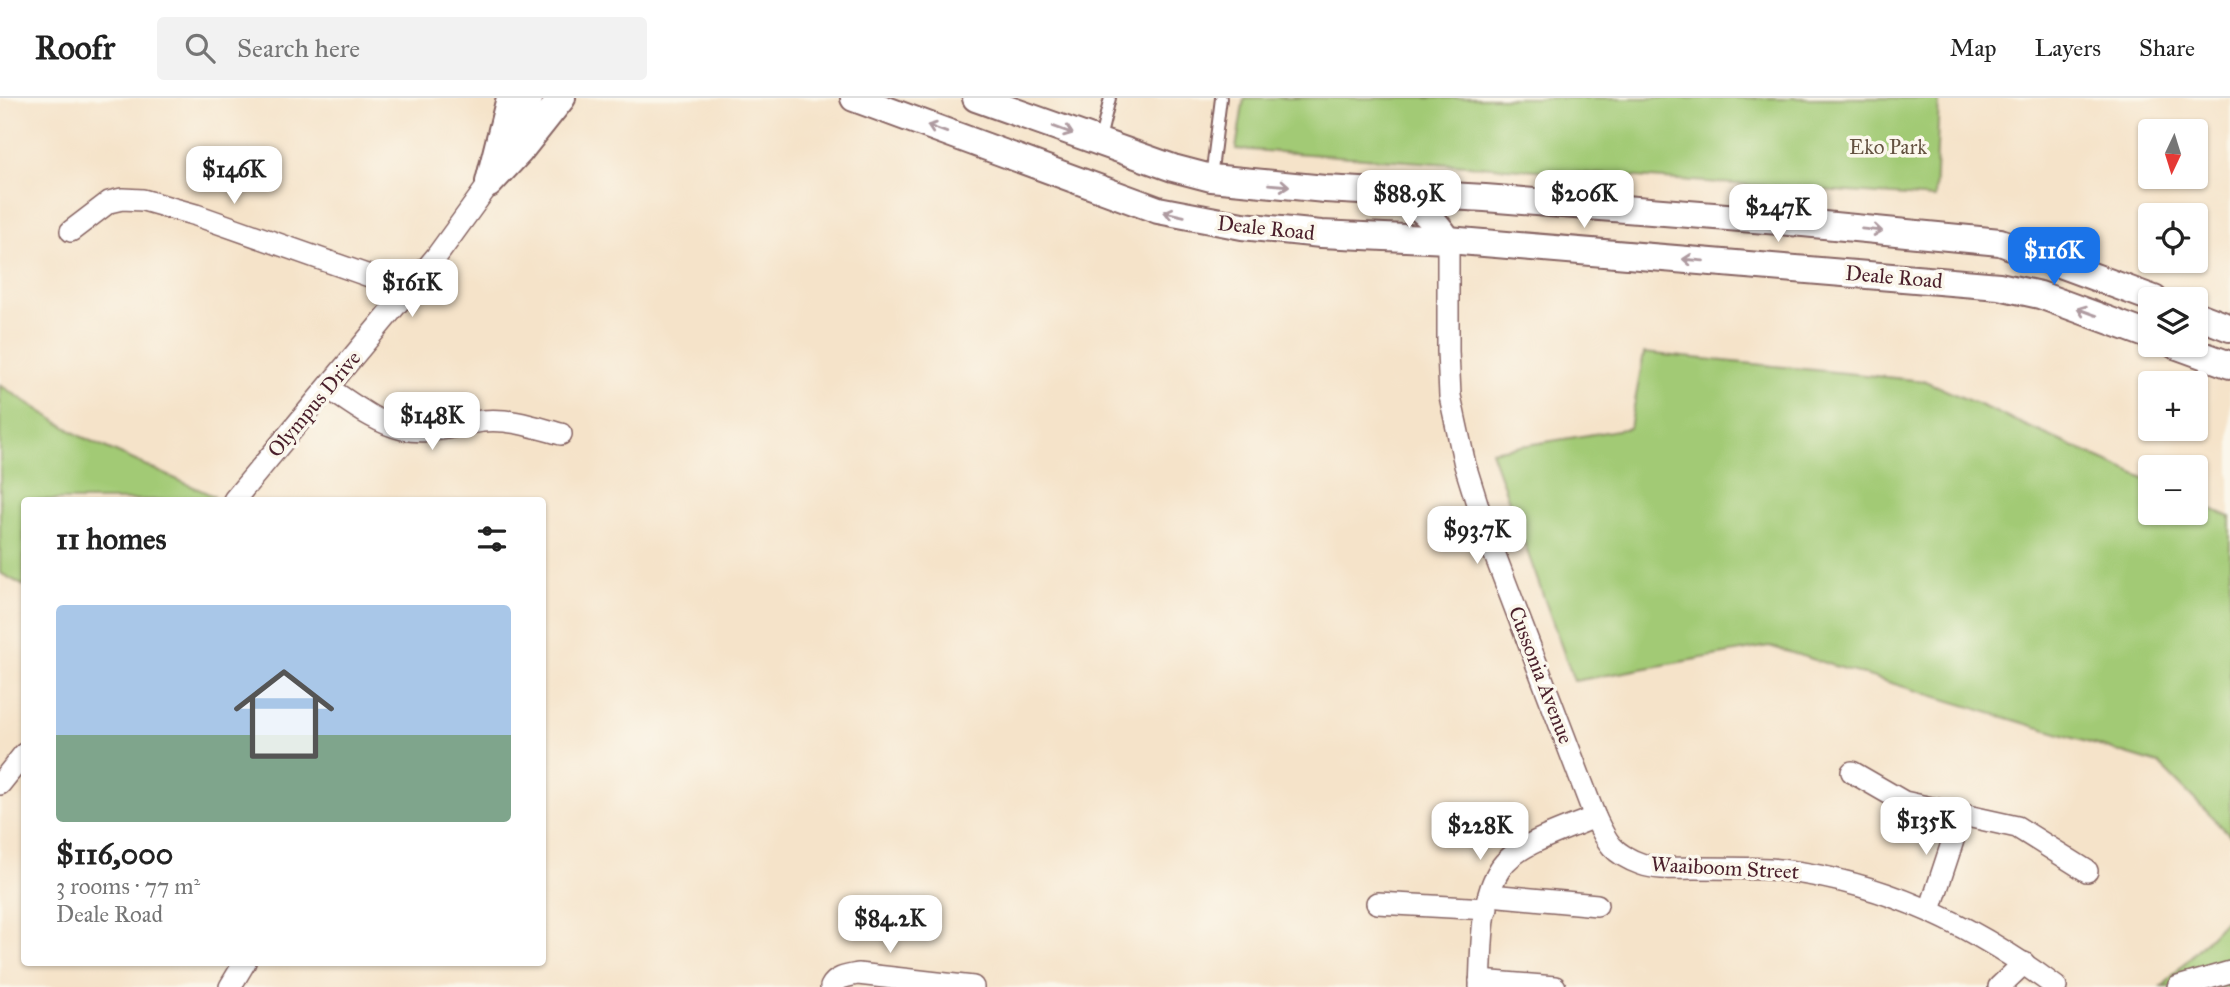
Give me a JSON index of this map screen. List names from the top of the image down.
{
  "streets": {
    "street": [
      "Deale Road",
      "Olympus Drive",
      "Cussonia Avenue",
      "Waaiboom Street"
    ]
  },
  "crossings": [
    ["Deale Road", "Cussonia Avenue"],
    ["Cussonia Avenue", "Waaiboom Street"]
  ],
  "parks": ["Eko Park"],
  "north": "bottom",
  "page": {
    "header": "Roofr",
    "search": "Search here",
    "nav": ["Map", "Layers", "Share"],
    "map_buttons": ["+", "−"],
    "price": [
      "$146K",
      "$88.9K",
      "$206K",
      "$247K",
      "$116K",
      "$161K",
      "$148K",
      "$93.7K",
      "$135K",
      "$228K",
      "$84.2K"
    ],
    "heading": "11 homes",
    "list": [
      {
        "name": "$116,000",
        "note": "3 rooms · 77 m² · Deale Road"
      }
    ]
  }
}
